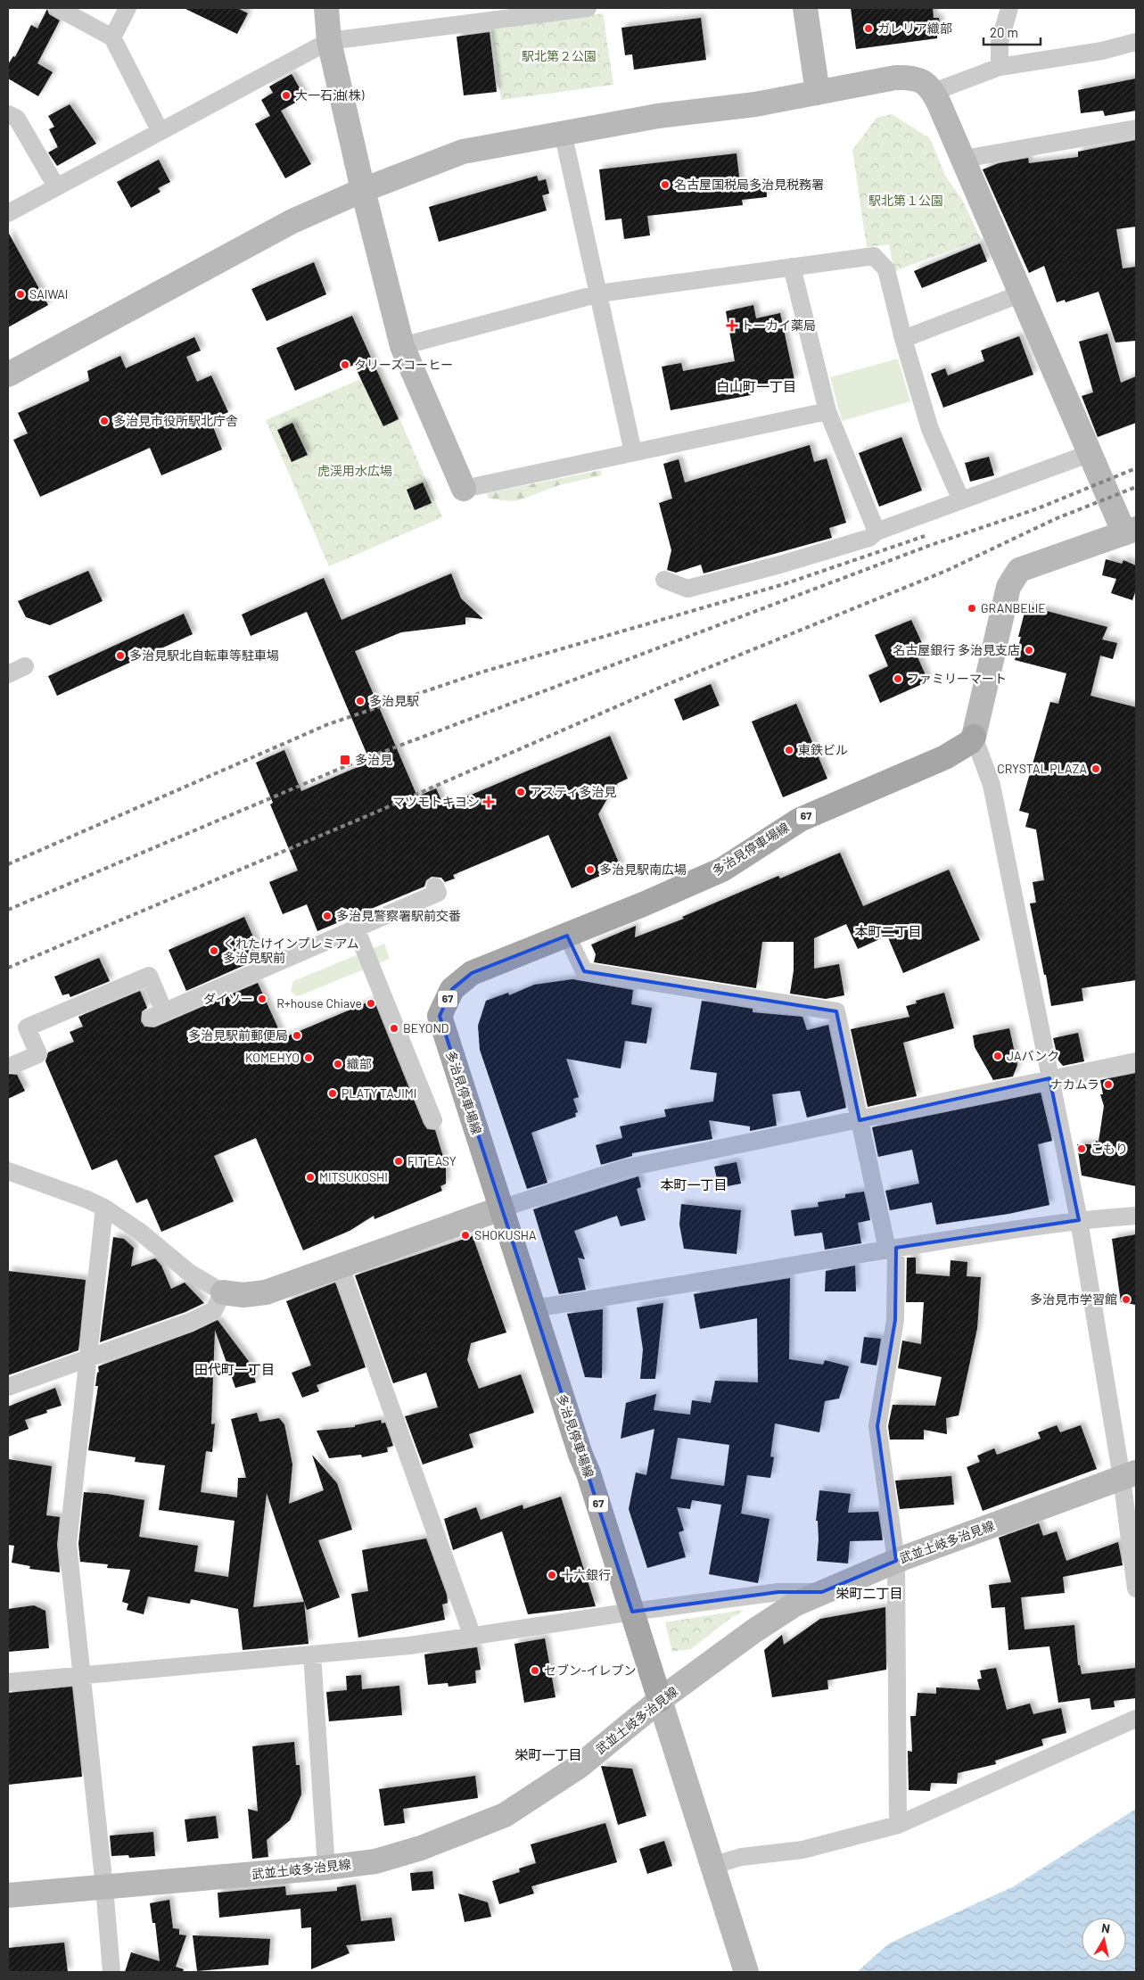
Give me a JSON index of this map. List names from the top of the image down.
{
  "streets": {
    "main road": ["67", "多治見停車場線"],
    "street": ["武並土岐多治見線"]
  },
  "crossings": [
    ["多治見停車場線", "武並土岐多治見線"]
  ],
  "districts": [
    "白山町一丁目",
    "本町二丁目",
    "本町一丁目",
    "田代町一丁目",
    "栄町二丁目",
    "栄町一丁目"
  ],
  "parks": ["駅北第２公園", "駅北第１公園", "虎渓用水広場"],
  "places": {
    "other": [
      "ガレリア織部",
      "大一石油(株)",
      "名古屋国税局多治見税務署",
      "SAIWAI",
      "タリーズコーヒー",
      "多治見市役所駅北庁舎",
      "GRANBELIE",
      "名古屋銀行 多治見支店",
      "多治見駅北自転車等駐車場",
      "ファミリーマート",
      "多治見駅",
      "東鉄ビル",
      "CRYSTAL PLAZA",
      "アスティ多治見",
      "多治見駅南広場",
      "多治見警察署駅前交番",
      "くれたけインプレミアム 多治見駅前",
      "ダイソー",
      "R+house Chiave",
      "BEYOND",
      "多治見駅前郵便局",
      "JAバンク",
      "KOMEHYO",
      "織部",
      "ナカムラ",
      "PLATY TAJIMI",
      "こもり",
      "FIT EASY",
      "MITSUKOSHI",
      "SHOKUSHA",
      "多治見市学習館",
      "十六銀行",
      "セブン-イレブン"
    ],
    "health": ["トーカイ薬局", "マツモトキヨシ"],
    "transit": ["多治見"]
  },
  "scale_bar": "20 m",
  "north": "top"
}
